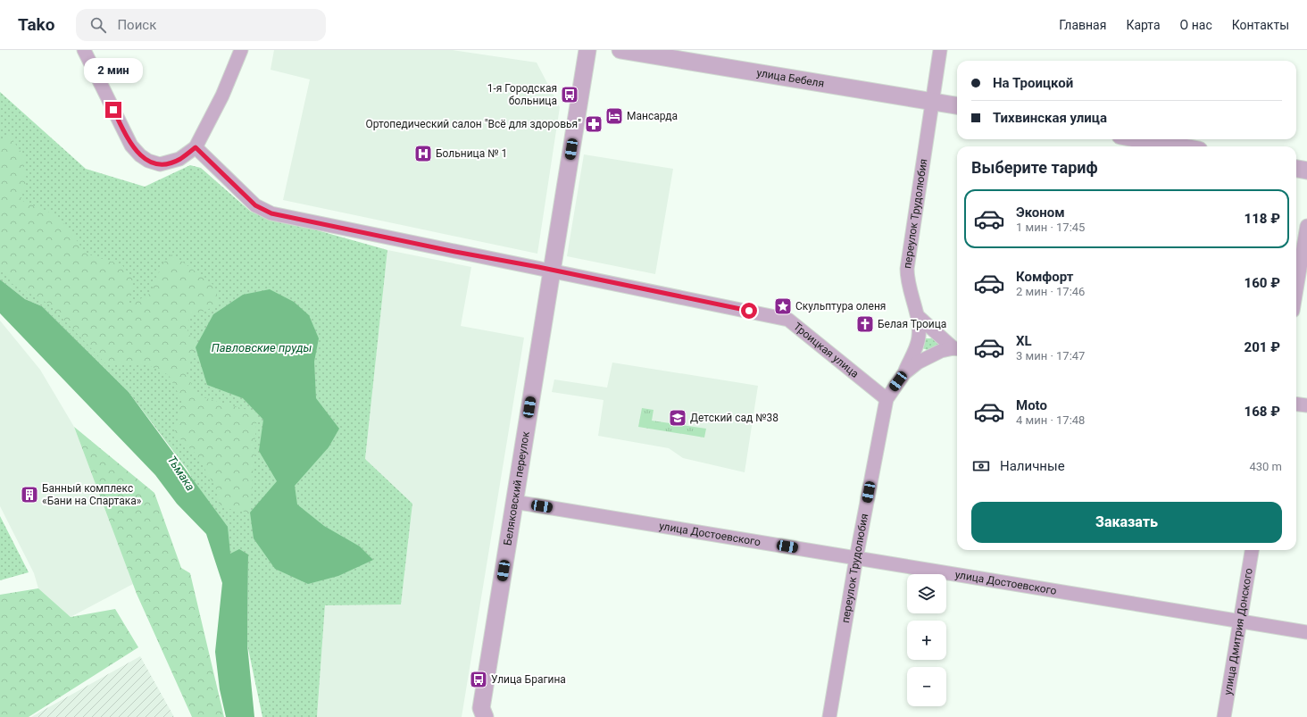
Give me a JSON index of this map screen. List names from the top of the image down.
{
  "streets": {
    "street": [
      "улица Бебеля",
      "переулок Трудолюбия",
      "Троицкая улица",
      "Беляковский переулок",
      "улица Достоевского",
      "улица Дмитрия Донского"
    ]
  },
  "crossings": [
    ["улица Бебеля", "переулок Трудолюбия"],
    ["переулок Трудолюбия", "Троицкая улица"],
    ["переулок Трудолюбия", "улица Достоевского"],
    ["Троицкая улица", "Беляковский переулок"],
    ["Беляковский переулок", "улица Достоевского"],
    ["улица Достоевского", "улица Дмитрия Донского"]
  ],
  "water": ["Павловские пруды", "Тьмака"],
  "places": {
    "bus stop": ["1-я Городская больница", "Улица Брагина"],
    "hotel": ["Мансарда"],
    "pharmacy": ["Ортопедический салон \"Всё для здоровья\""],
    "hospital": ["Больница № 1"],
    "place": ["Скульптура оленя"],
    "church": ["Белая Троица"],
    "school or university": ["Детский сад №38"],
    "building": ["Банный комплекс «Бани на Спартака»"]
  },
  "page": {
    "header": "Tako",
    "search": "Поиск",
    "nav": [
      "Главная",
      "Карта",
      "О нас",
      "Контакты"
    ],
    "bubble": "2 мин",
    "banner": ["На Троицкой", "Тихвинская улица"],
    "heading": "Выберите тариф",
    "list": [
      {
        "name": "Эконом",
        "note": "1 мин · 17:45",
        "value": "118 ₽"
      },
      {
        "name": "Комфорт",
        "note": "2 мин · 17:46",
        "value": "160 ₽"
      },
      {
        "name": "XL",
        "note": "3 мин · 17:47",
        "value": "201 ₽"
      },
      {
        "name": "Moto",
        "note": "4 мин · 17:48",
        "value": "168 ₽"
      }
    ],
    "pay": ["Наличные", "430 m"],
    "buttons": "Заказать",
    "map_buttons": ["+", "−"]
  }
}
